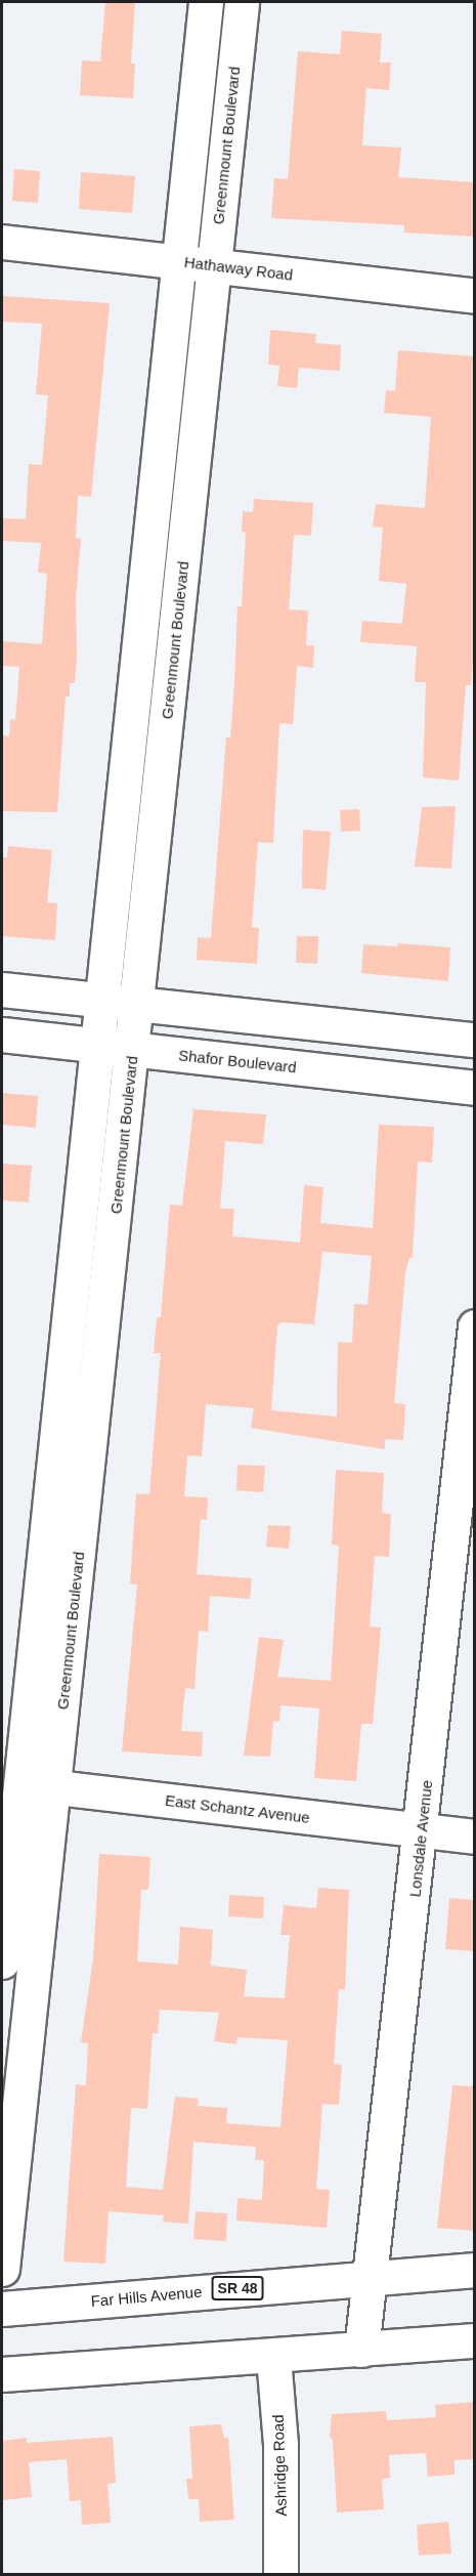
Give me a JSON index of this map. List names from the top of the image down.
{
  "streets": {
    "street": [
      "Greenmount Boulevard",
      "Hathaway Road",
      "Shafor Boulevard",
      "East Schantz Avenue",
      "Lonsdale Avenue",
      "SR 48",
      "Far Hills Avenue",
      "Ashridge Road"
    ]
  },
  "crossings": [
    ["Greenmount Boulevard", "Hathaway Road"],
    ["Greenmount Boulevard", "Shafor Boulevard"],
    ["Greenmount Boulevard", "East Schantz Avenue"],
    ["East Schantz Avenue", "Lonsdale Avenue"],
    ["Lonsdale Avenue", "Far Hills Avenue"]
  ]
}
